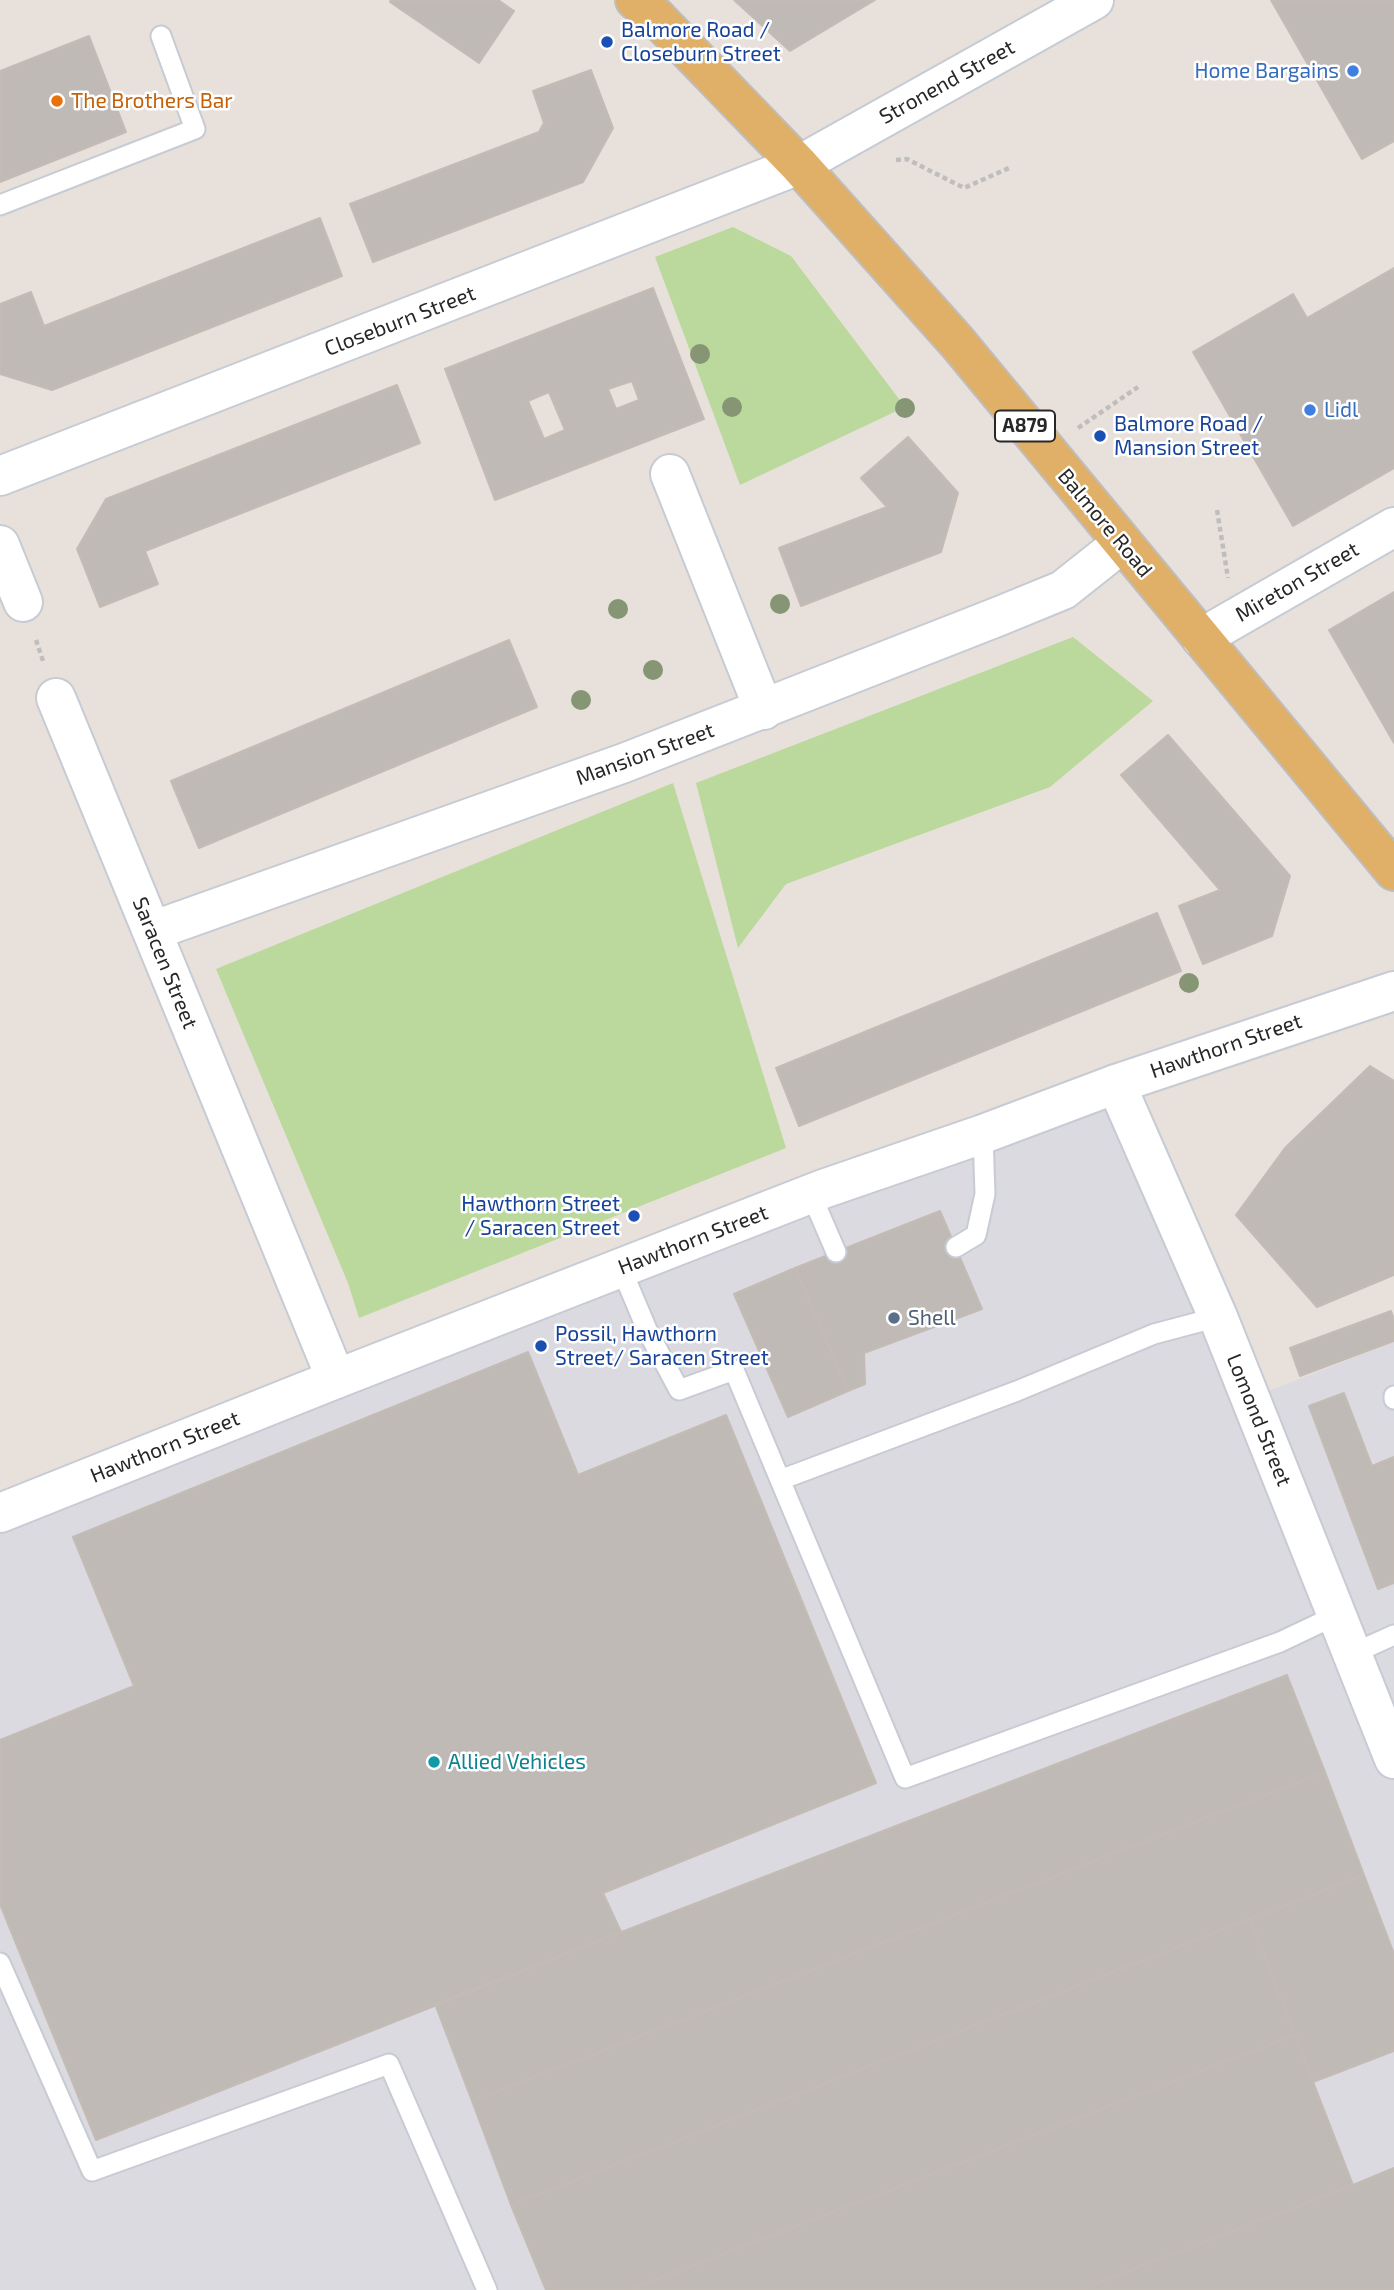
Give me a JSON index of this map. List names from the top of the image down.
{
  "streets": {
    "main road": ["A879", "Balmore Road"],
    "street": [
      "Stronend Street",
      "Closeburn Street",
      "Mireton Street",
      "Mansion Street",
      "Saracen Street",
      "Hawthorn Street",
      "Lomond Street"
    ]
  },
  "crossings": [
    ["Stronend Street", "Closeburn Street"],
    ["Stronend Street", "Balmore Road"],
    ["Closeburn Street", "Balmore Road"],
    ["Balmore Road", "Mireton Street"],
    ["Balmore Road", "Mansion Street"],
    ["Mansion Street", "Saracen Street"],
    ["Saracen Street", "Hawthorn Street"],
    ["Hawthorn Street", "Lomond Street"]
  ],
  "places": [
    "Balmore Road / Closeburn Street",
    "Home Bargains",
    "The Brothers Bar",
    "Lidl",
    "Balmore Road / Mansion Street",
    "Hawthorn Street / Saracen Street",
    "Shell",
    "Possil, Hawthorn Street/ Saracen Street",
    "Allied Vehicles"
  ]
}
